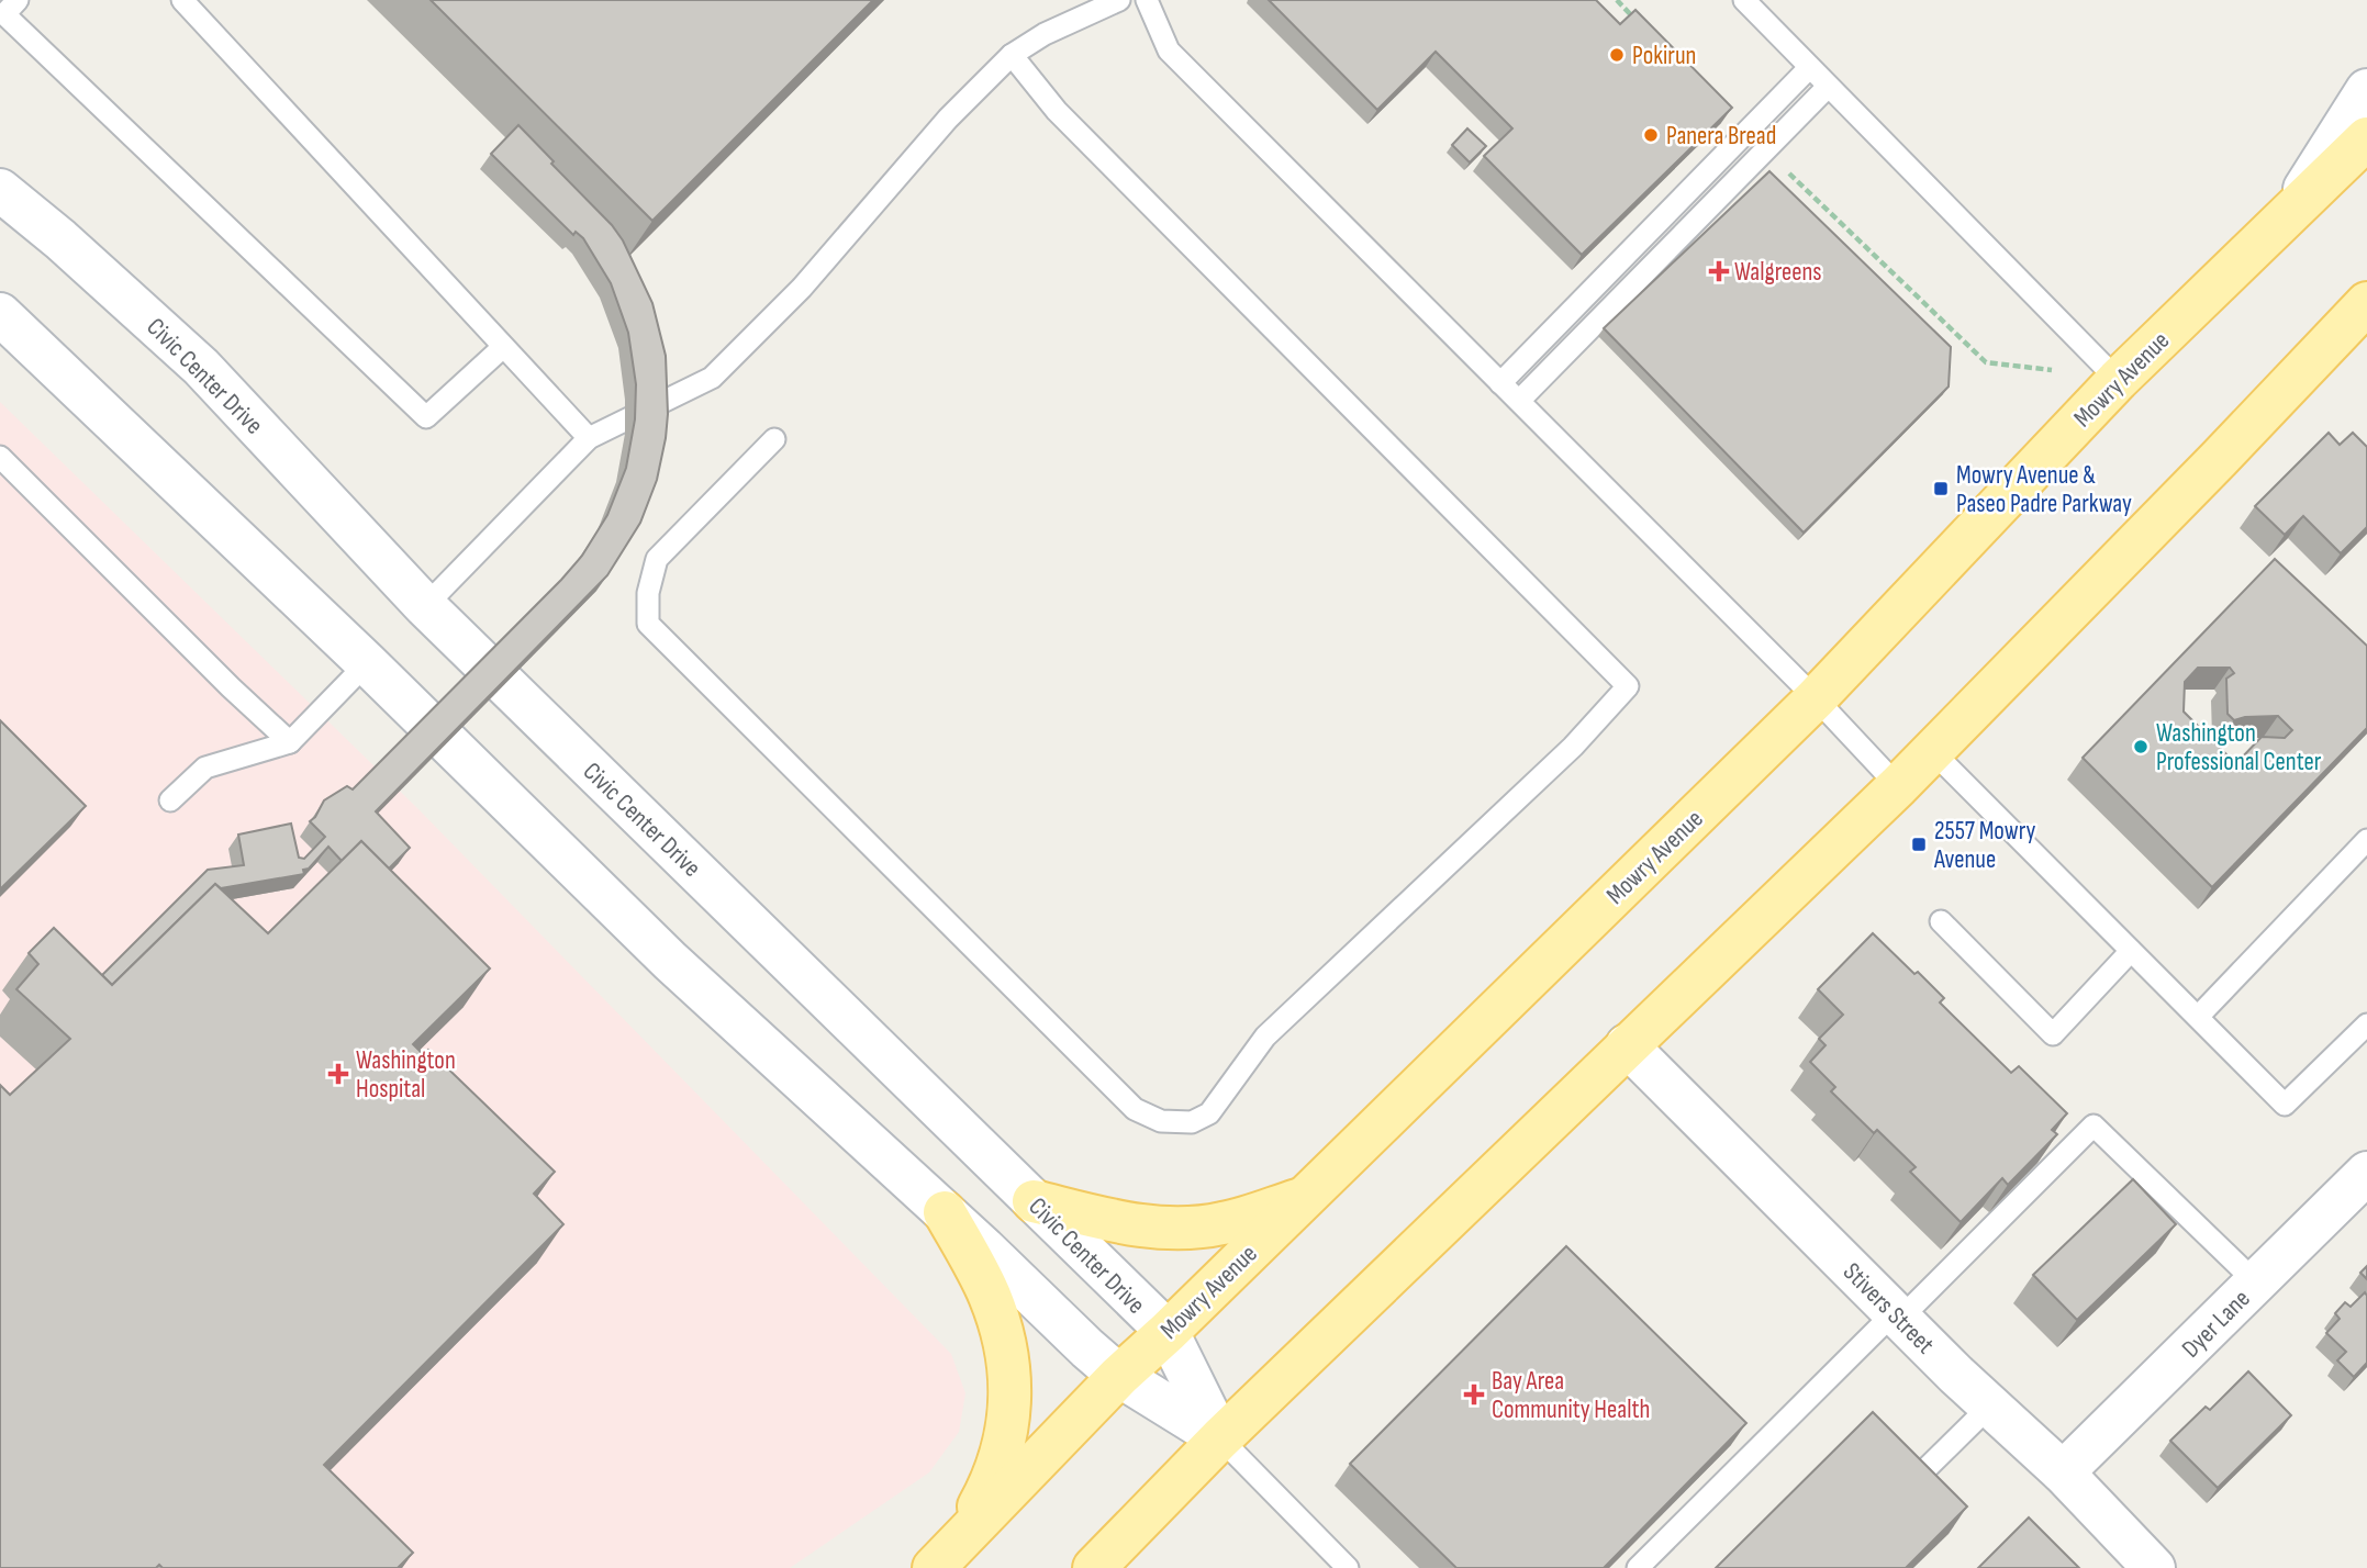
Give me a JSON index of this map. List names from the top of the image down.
{
  "streets": {
    "main road": [
      "Civic Center Drive",
      "Mowry Avenue",
      "Stivers Street",
      "Dyer Lane"
    ]
  },
  "crossings": [
    ["Civic Center Drive", "Mowry Avenue"],
    ["Stivers Street", "Dyer Lane"]
  ],
  "places": {
    "other": ["Pokirun", "Panera Bread", "Washington Professional Center"],
    "health": ["Walgreens", "Washington Hospital", "Bay Area Community Health"],
    "transit": ["Mowry Avenue & Paseo Padre Parkway", "2557 Mowry Avenue"]
  }
}
